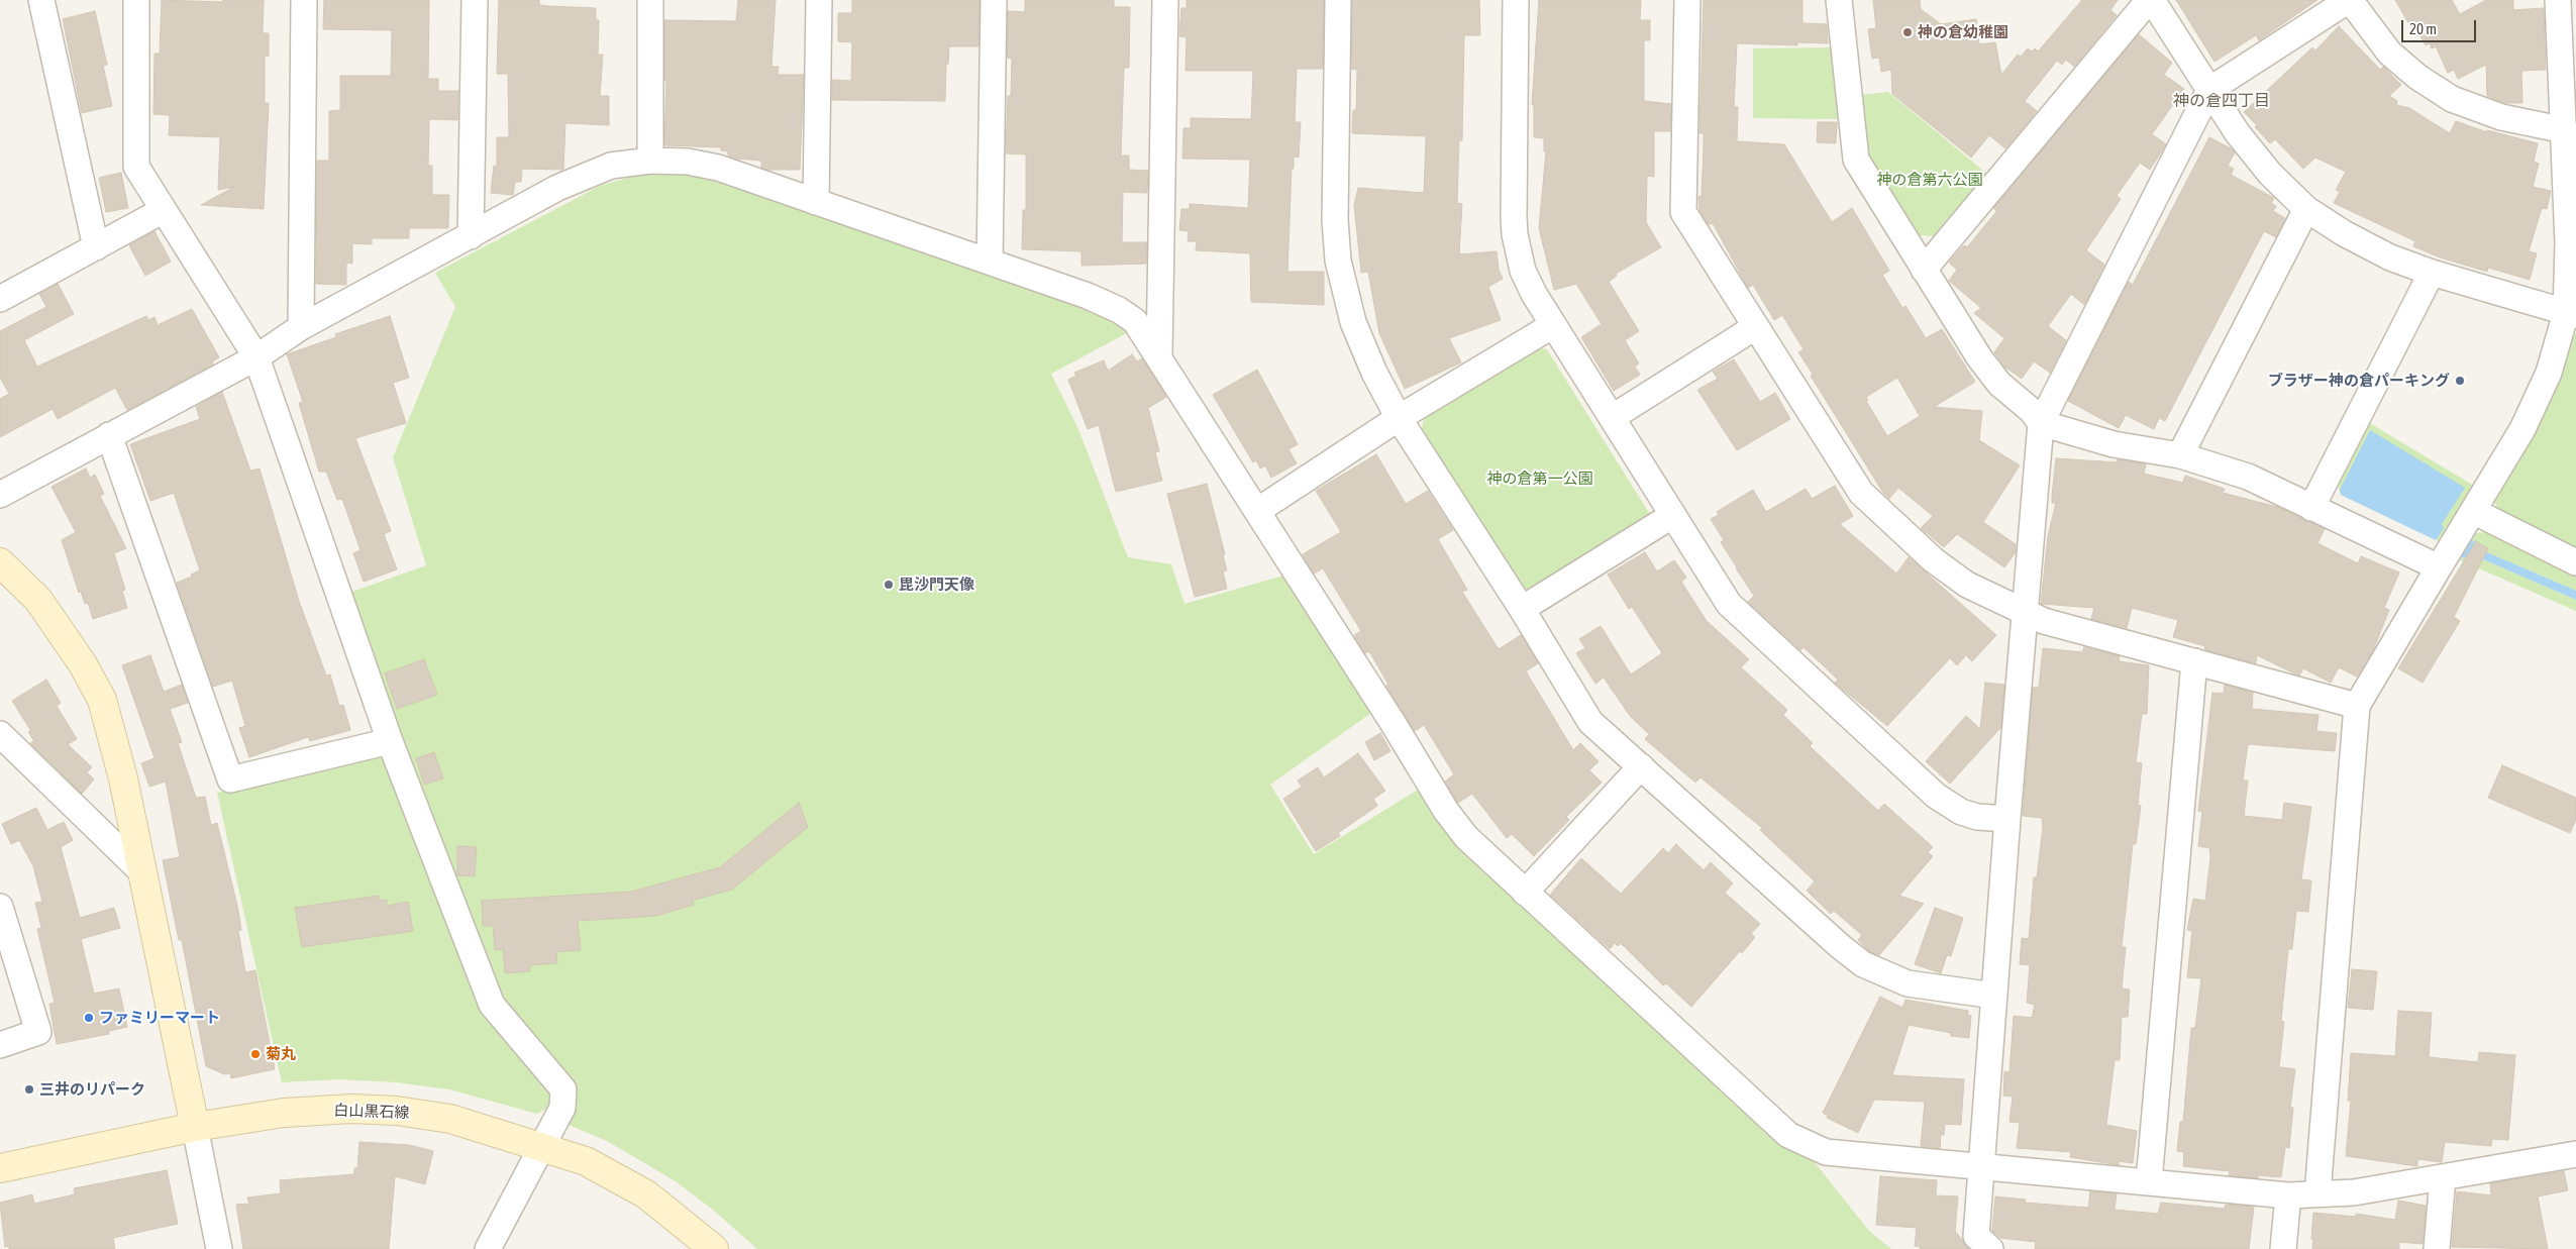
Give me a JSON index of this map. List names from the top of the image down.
{
  "streets": {
    "street": ["白山黒石線"]
  },
  "districts": ["神の倉四丁目"],
  "parks": ["神の倉第六公園", "神の倉第一公園"],
  "places": [
    "神の倉幼稚園",
    "ブラザー神の倉パーキング",
    "毘沙門天像",
    "ファミリーマート",
    "菊丸",
    "三井のリパーク"
  ],
  "scale_bar": "20 m"
}
